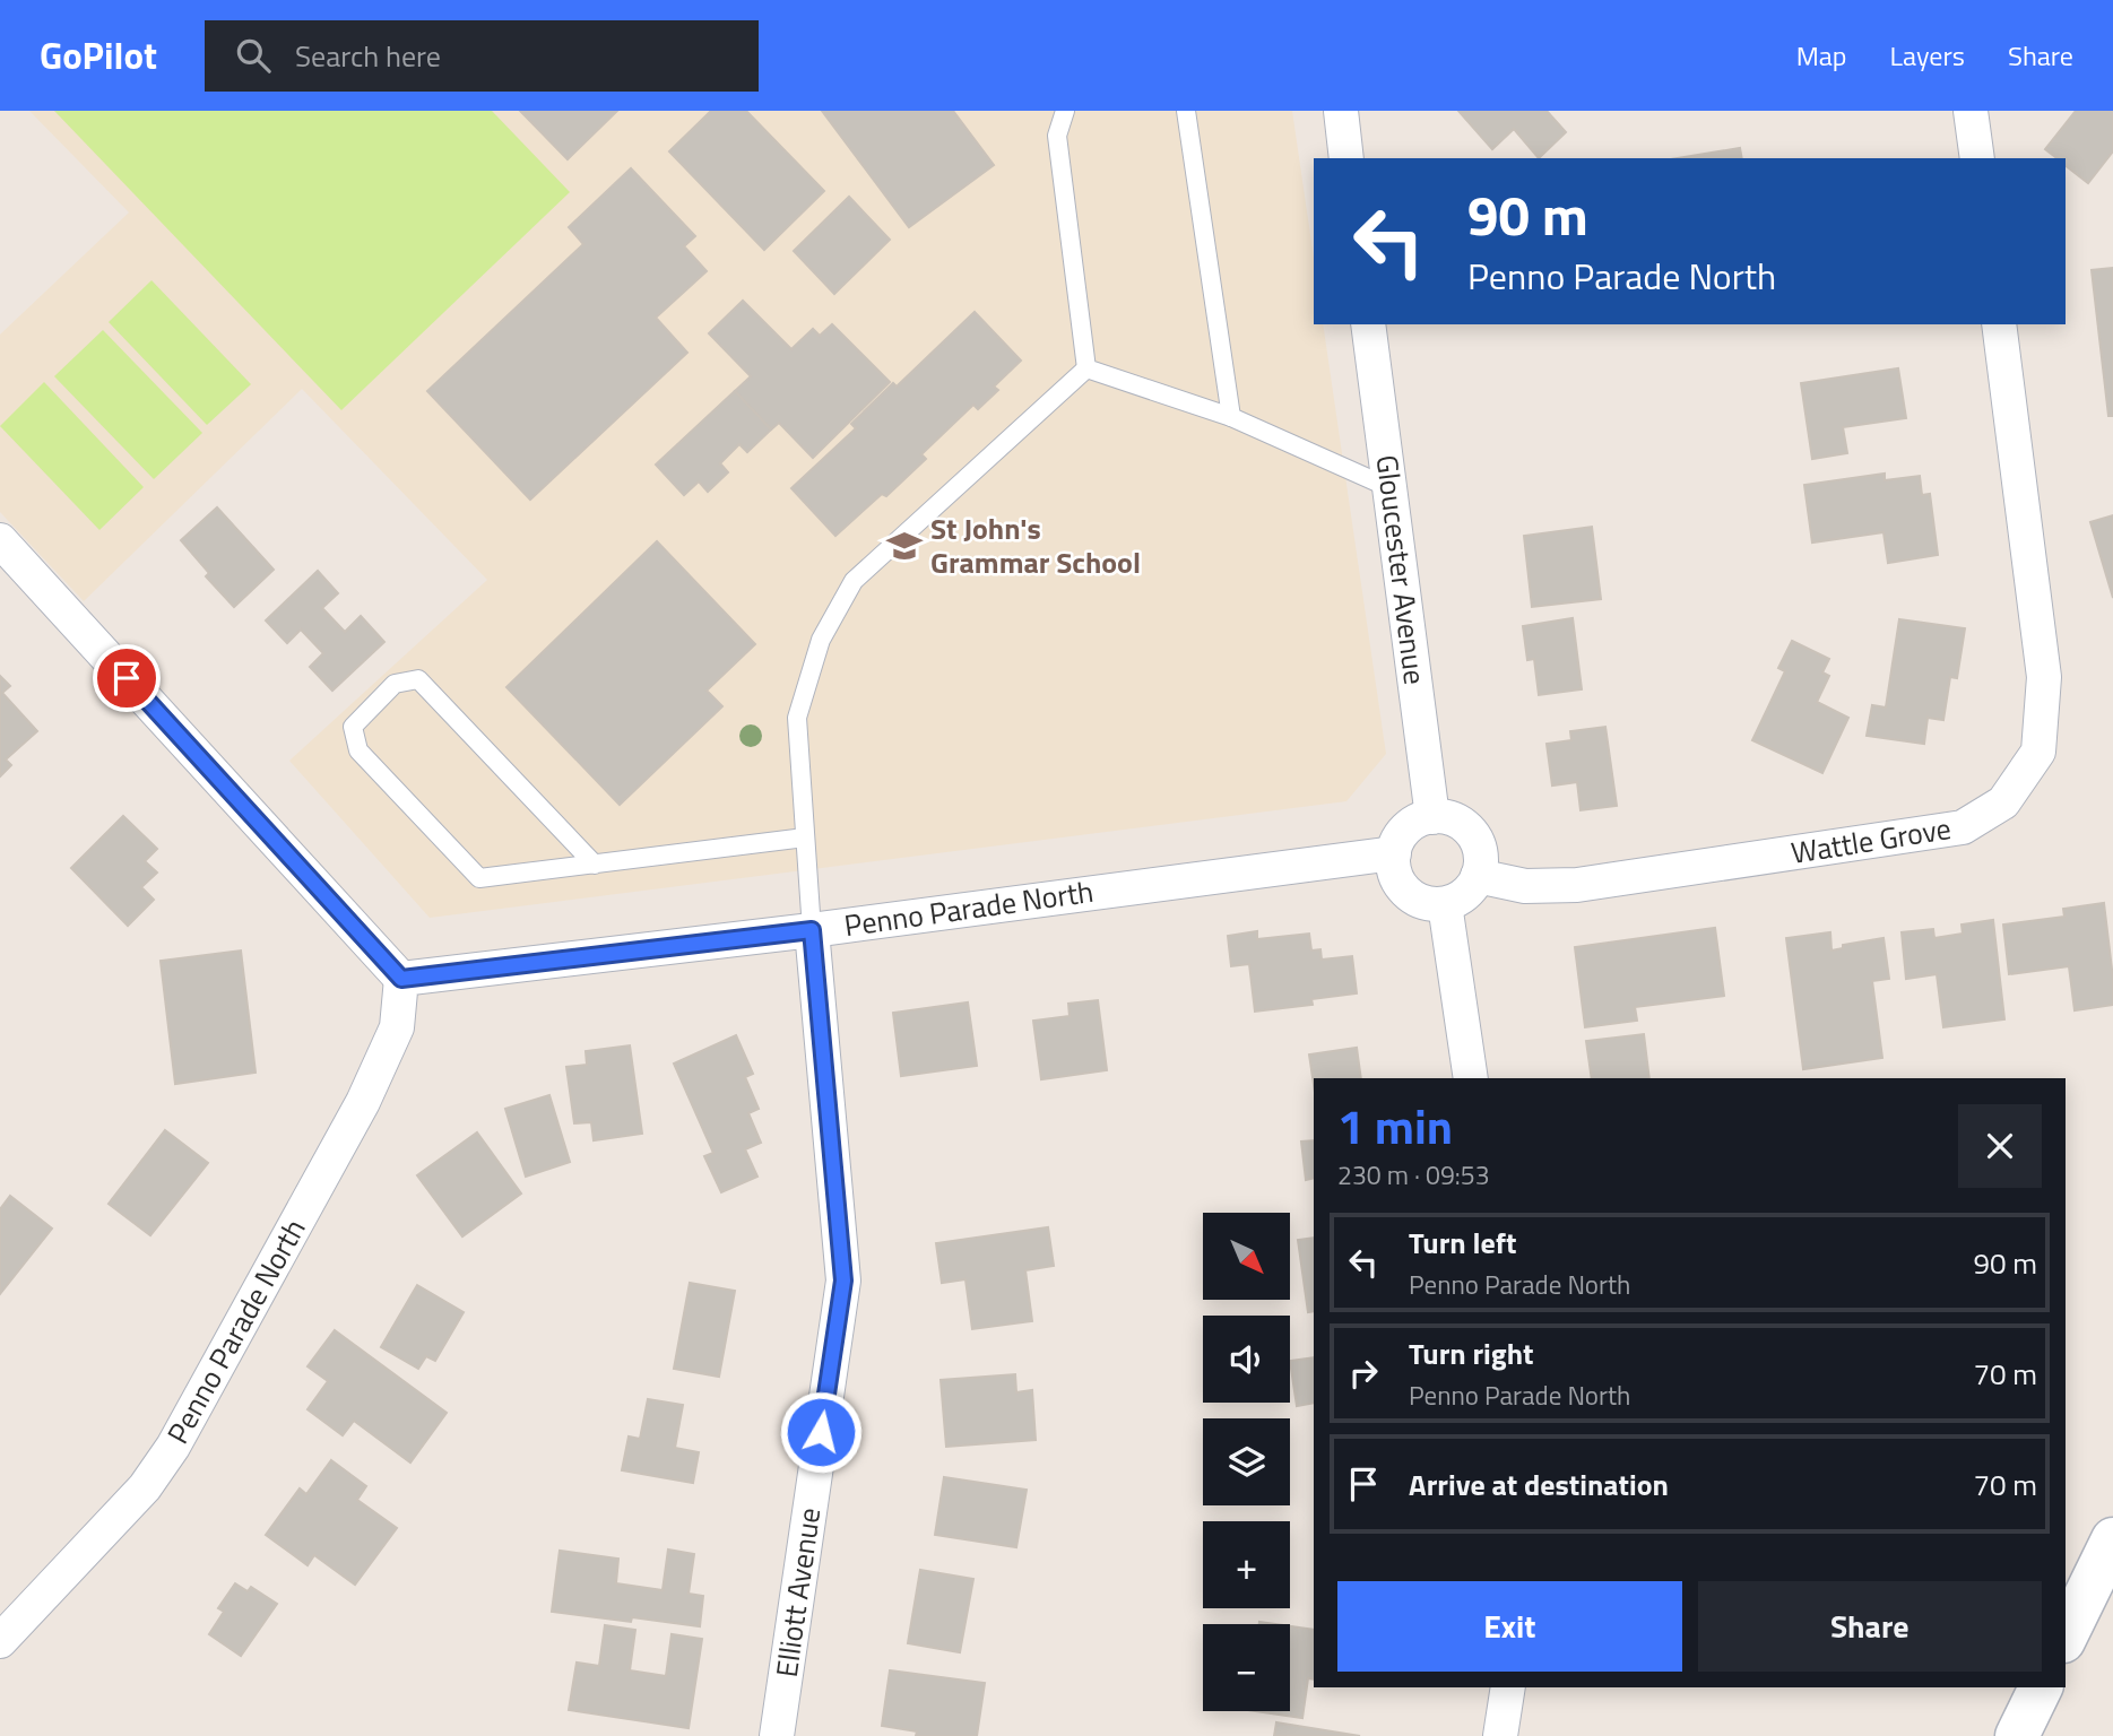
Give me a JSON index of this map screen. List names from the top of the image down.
{
  "streets": {
    "street": [
      "Gloucester Avenue",
      "Wattle Grove",
      "Penno Parade North",
      "Elliott Avenue"
    ]
  },
  "crossings": [
    ["Gloucester Avenue", "Wattle Grove"],
    ["Gloucester Avenue", "Penno Parade North"],
    ["Wattle Grove", "Penno Parade North"],
    ["Penno Parade North", "Elliott Avenue"]
  ],
  "places": {
    "school or university": ["St John's Grammar School"]
  },
  "north": "bottom right",
  "page": {
    "header": "GoPilot",
    "search": "Search here",
    "nav": ["Map", "Layers", "Share"],
    "turn": ["90 m", "Penno Parade North"],
    "heading": ["1 min", "230 m · 09:53"],
    "map_buttons": ["+", "−"],
    "list": [
      {
        "name": "Turn left",
        "note": "Penno Parade North",
        "value": "90 m"
      },
      {
        "name": "Turn right",
        "note": "Penno Parade North",
        "value": "70 m"
      },
      {
        "name": "Arrive at destination",
        "value": "70 m"
      }
    ],
    "buttons": ["Exit", "Share"]
  }
}
